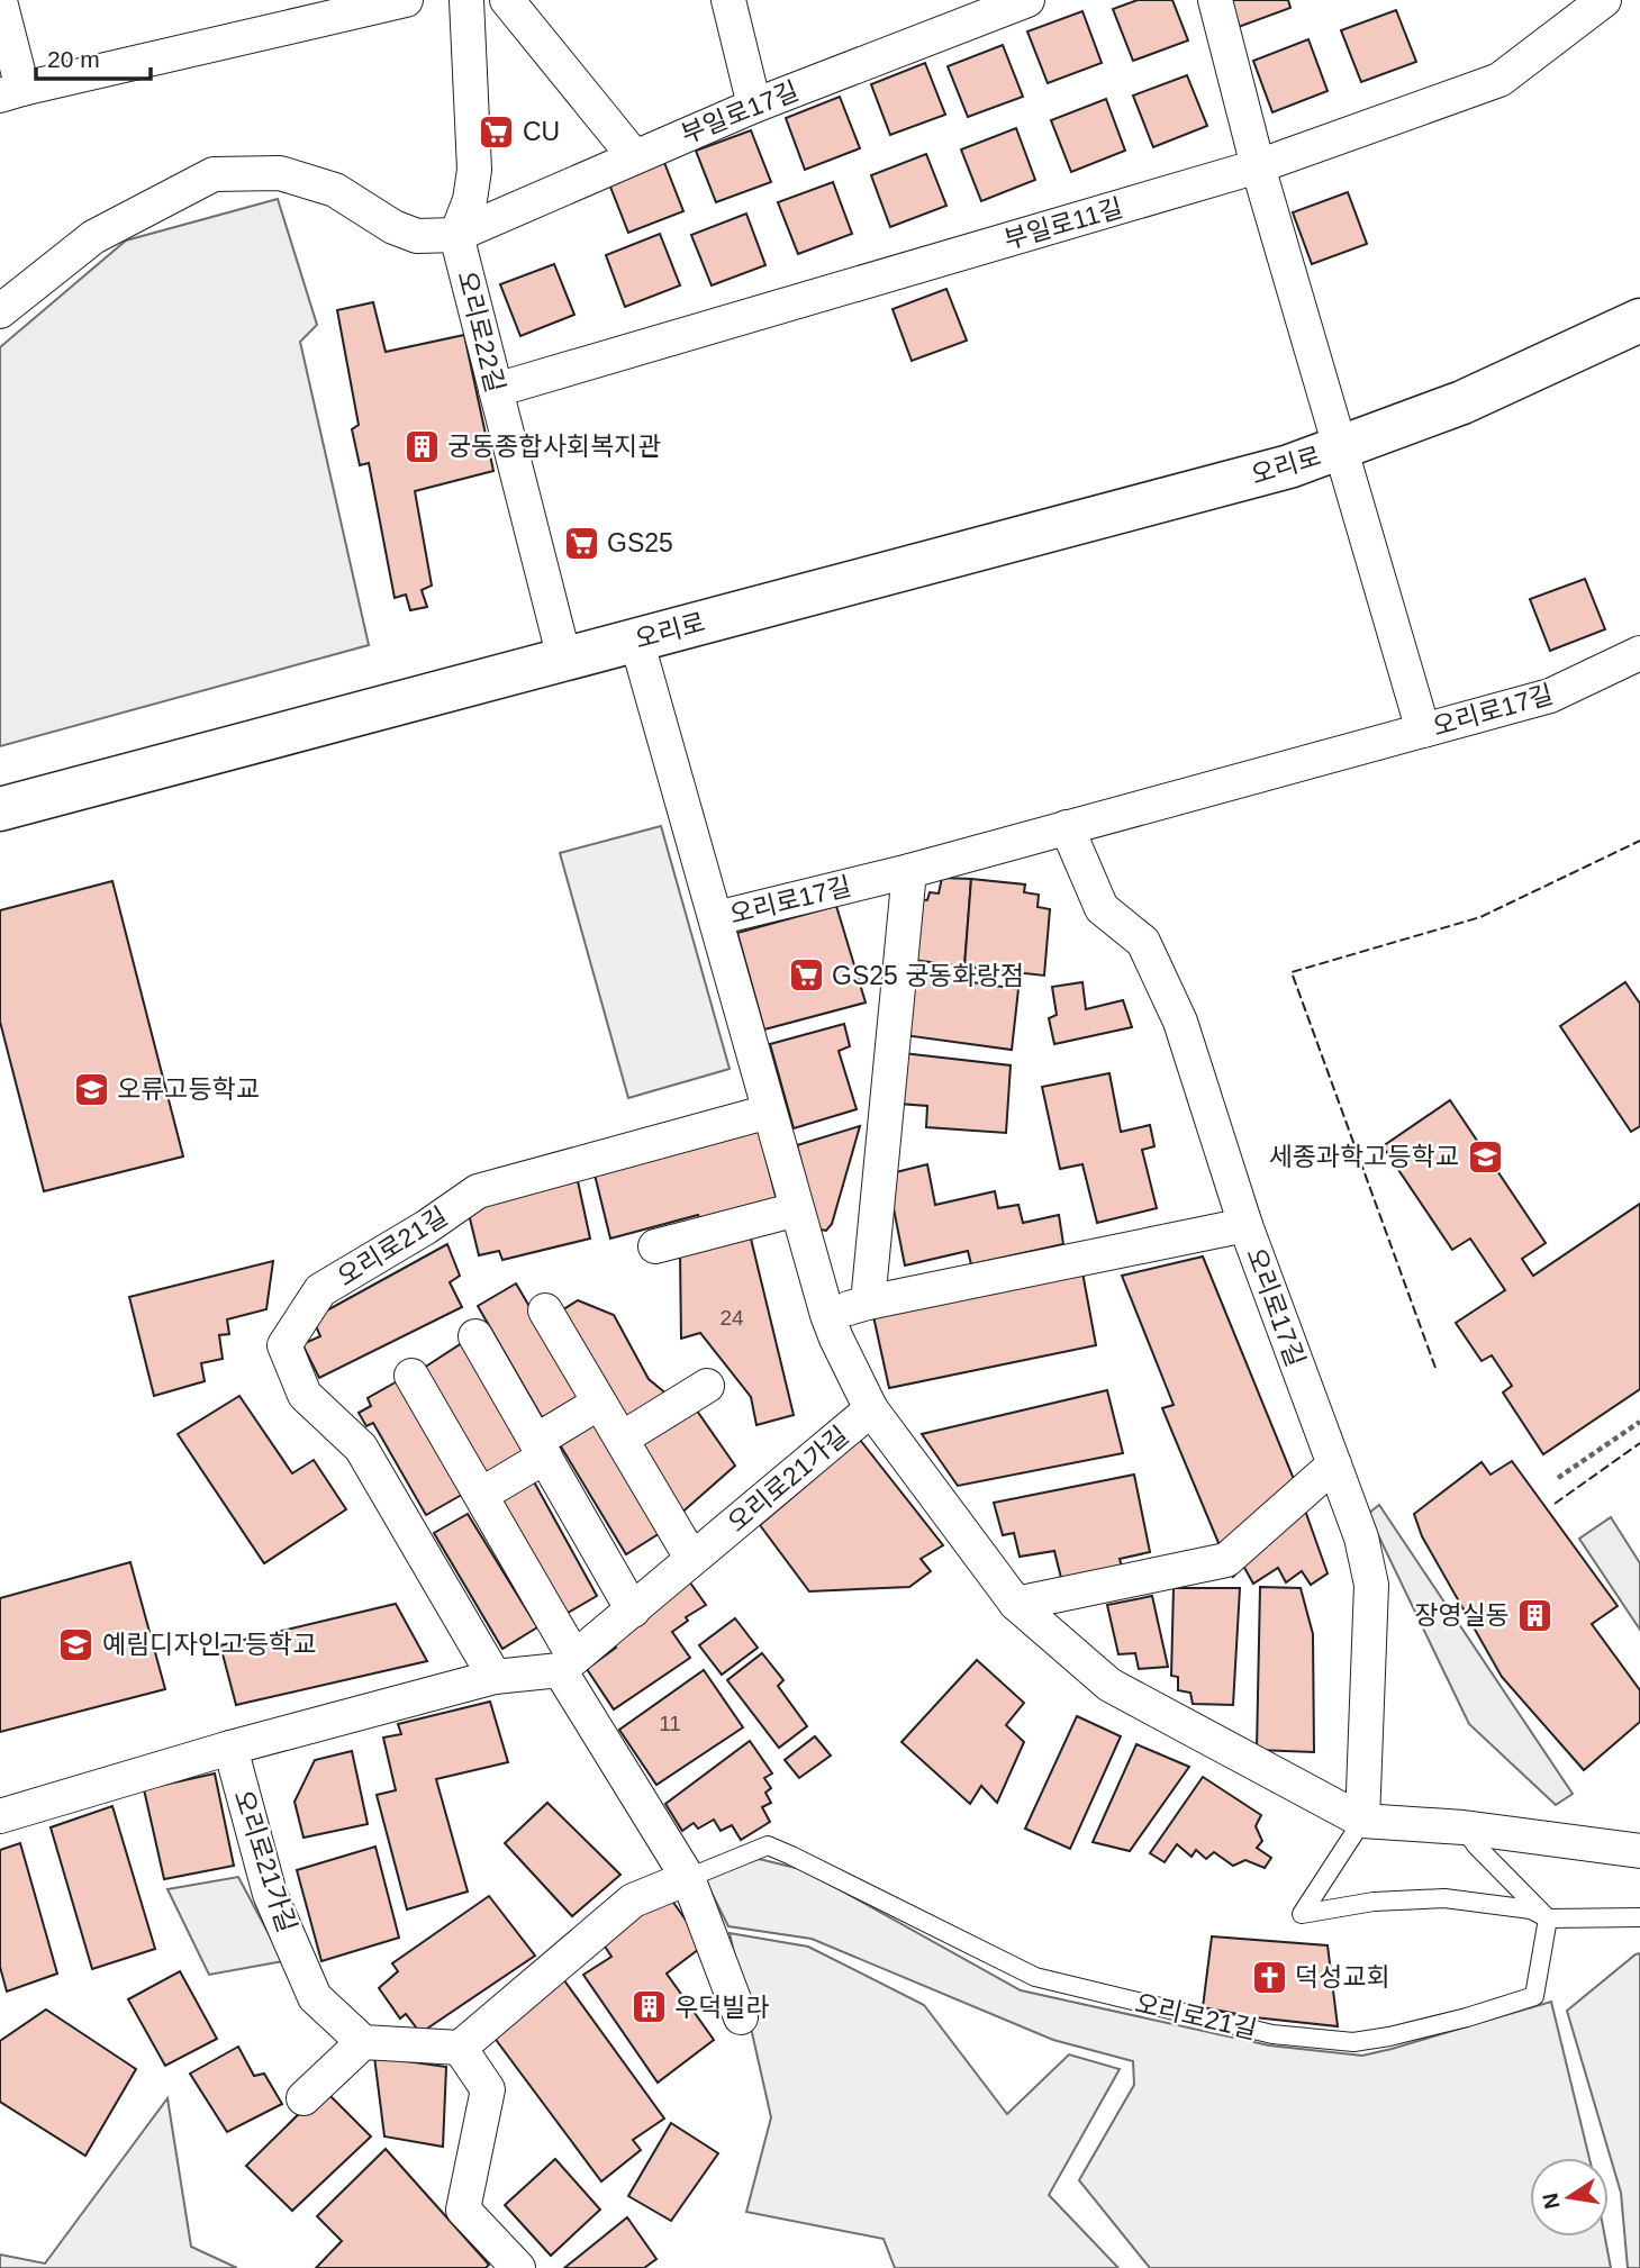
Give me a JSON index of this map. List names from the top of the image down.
{
  "streets": {
    "main road": ["오리로"],
    "street": [
      "부일로17길",
      "부일로11길",
      "오리로22길",
      "오리로17길",
      "오리로21길",
      "오리로21가길"
    ]
  },
  "crossings": [
    ["부일로17길", "오리로22길"],
    ["부일로11길", "오리로22길"],
    ["부일로11길", "오리로"],
    ["오리로22길", "오리로"],
    ["오리로", "오리로17길"]
  ],
  "places": {
    "supermarket": ["CU", "GS25", "GS25 궁동화랑점"],
    "building": ["궁동종합사회복지관", "장영실동", "우덕빌라"],
    "school or university": ["오류고등학교", "세종과학고등학교", "예림디자인고등학교"],
    "church": ["덕성교회"]
  },
  "house_numbers": ["24", "11"],
  "scale_bar": "20 m",
  "north": "left"
}
